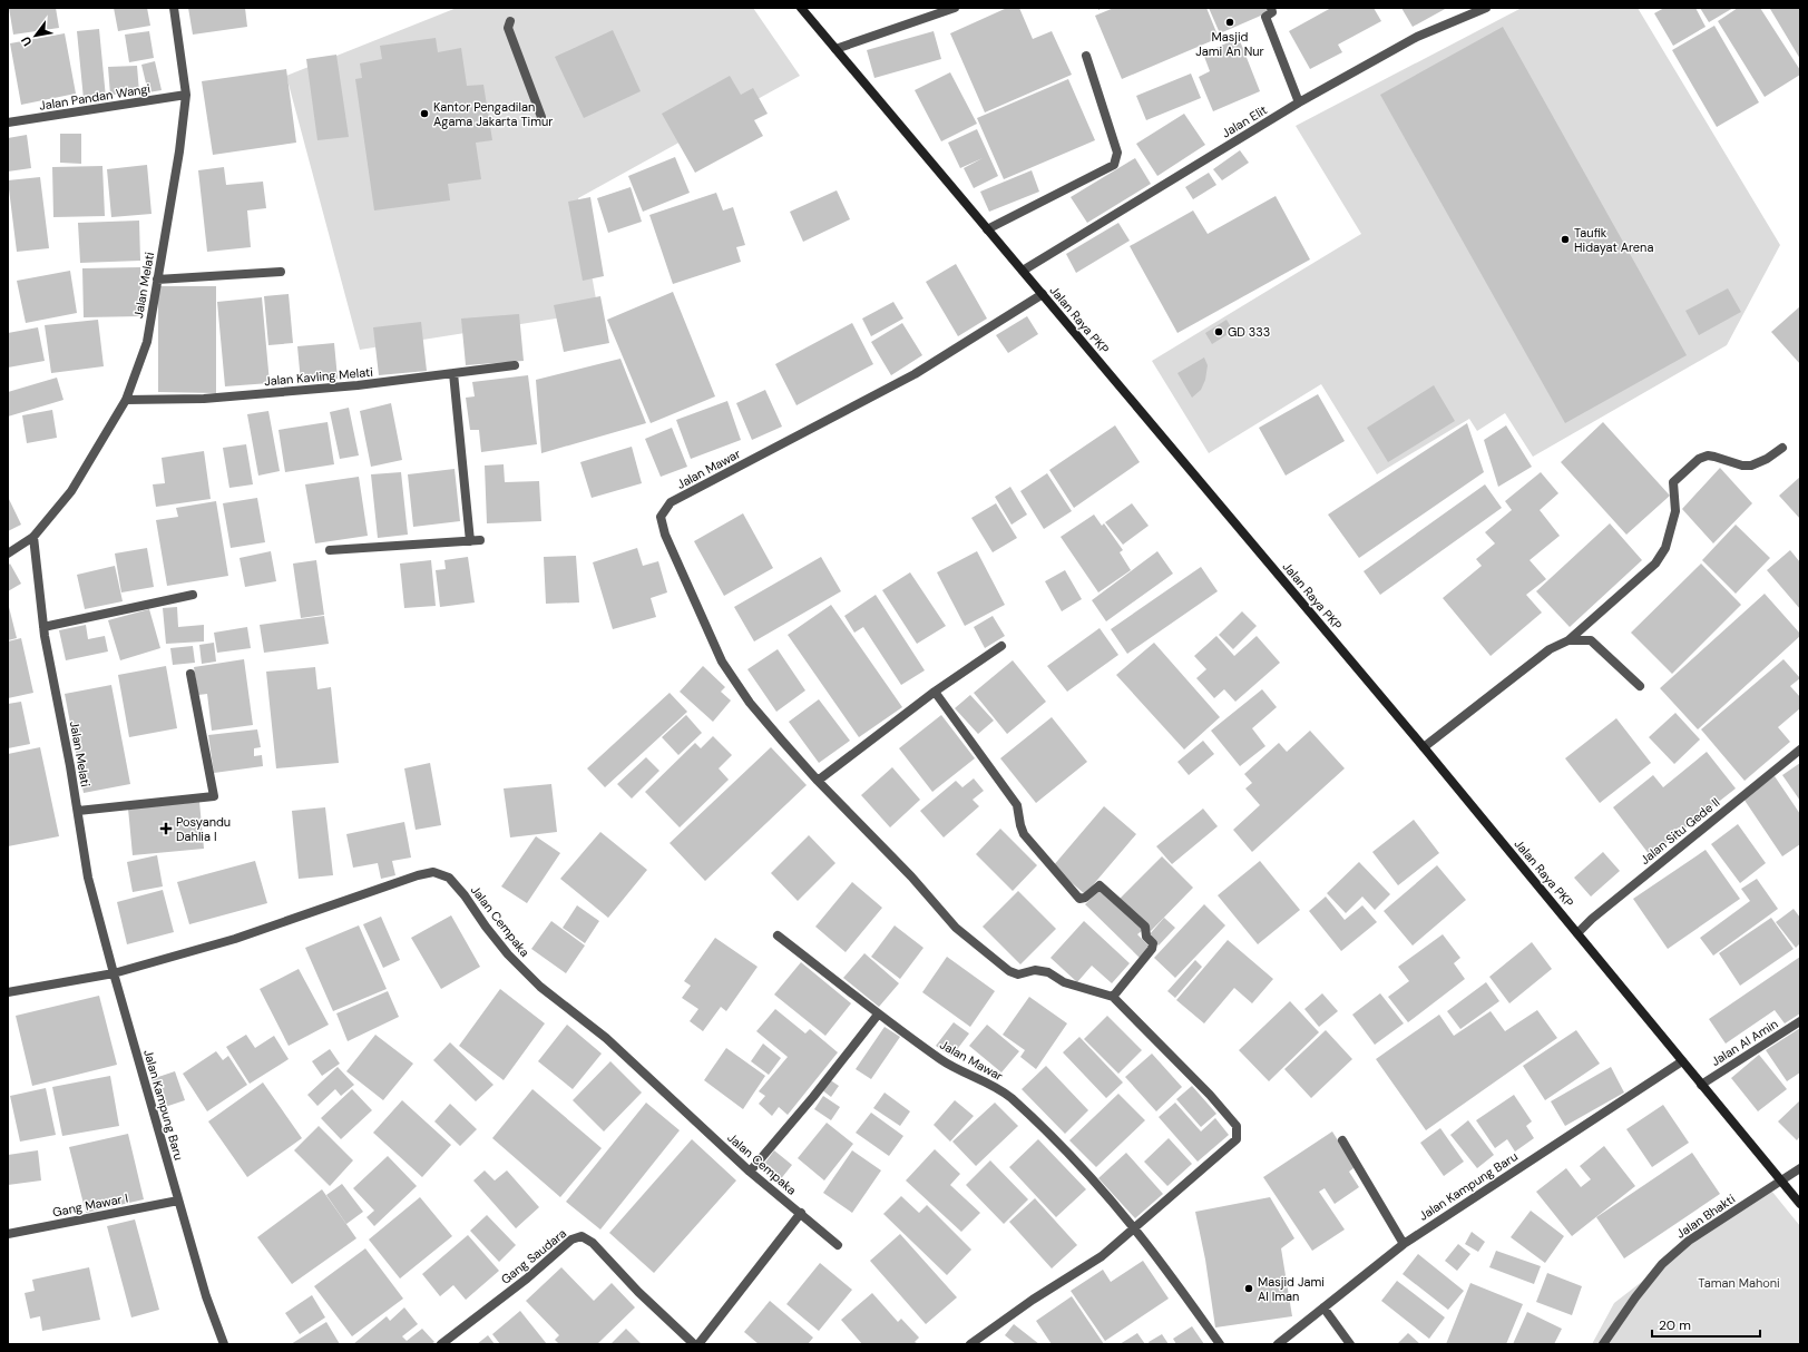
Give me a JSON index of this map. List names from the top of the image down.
{
  "streets": {
    "street": [
      "Jalan Pandan Wangi",
      "Jalan Elit",
      "Jalan Melati",
      "Jalan Raya PKP",
      "Jalan Kavling Melati",
      "Jalan Mawar",
      "Jalan Situ Gede II",
      "Jalan Cempaka",
      "Jalan Al Amin",
      "Jalan Kampung Baru",
      "Gang Mawar I",
      "Jalan Bhakti",
      "Gang Saudara"
    ]
  },
  "crossings": [
    ["Jalan Pandan Wangi", "Jalan Melati"],
    ["Jalan Elit", "Jalan Raya PKP"],
    ["Jalan Melati", "Jalan Kavling Melati"],
    ["Jalan Melati", "Jalan Cempaka"],
    ["Jalan Melati", "Jalan Kampung Baru"],
    ["Jalan Raya PKP", "Jalan Mawar"],
    ["Jalan Raya PKP", "Jalan Situ Gede II"],
    ["Jalan Raya PKP", "Jalan Al Amin"],
    ["Jalan Raya PKP", "Jalan Kampung Baru"],
    ["Jalan Raya PKP", "Jalan Bhakti"],
    ["Jalan Cempaka", "Jalan Kampung Baru"],
    ["Jalan Kampung Baru", "Gang Mawar I"]
  ],
  "parks": ["Taman Mahoni"],
  "places": {
    "other": [
      "Masjid Jami An Nur",
      "Kantor Pengadilan Agama Jakarta Timur",
      "Taufik Hidayat Arena",
      "GD 333",
      "Masjid Jami Al Iman"
    ],
    "health": ["Posyandu Dahlia I"]
  },
  "scale_bar": "20 m",
  "north": "bottom left"
}
